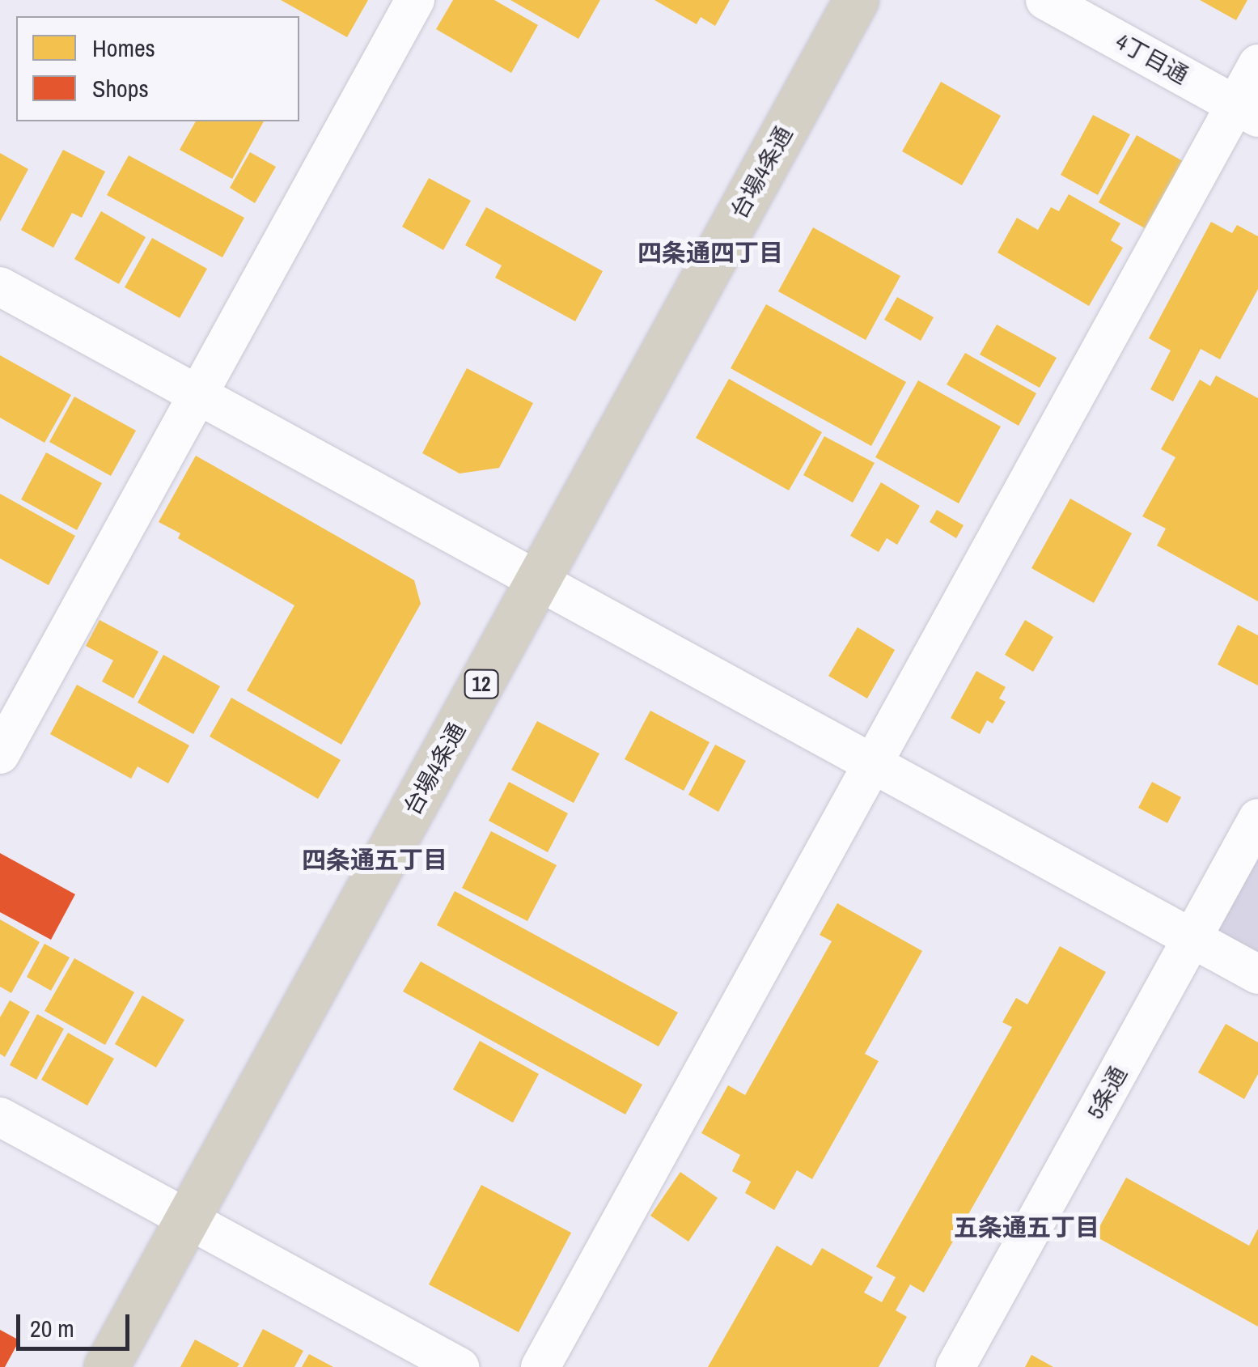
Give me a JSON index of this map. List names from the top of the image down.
{
  "streets": {
    "highway": ["台場4条通", "12"],
    "street": ["4丁目通", "5条通"]
  },
  "districts": ["四条通四丁目", "四条通五丁目", "五条通五丁目"],
  "legend": ["Homes", "Shops"],
  "scale_bar": "20 m"
}
